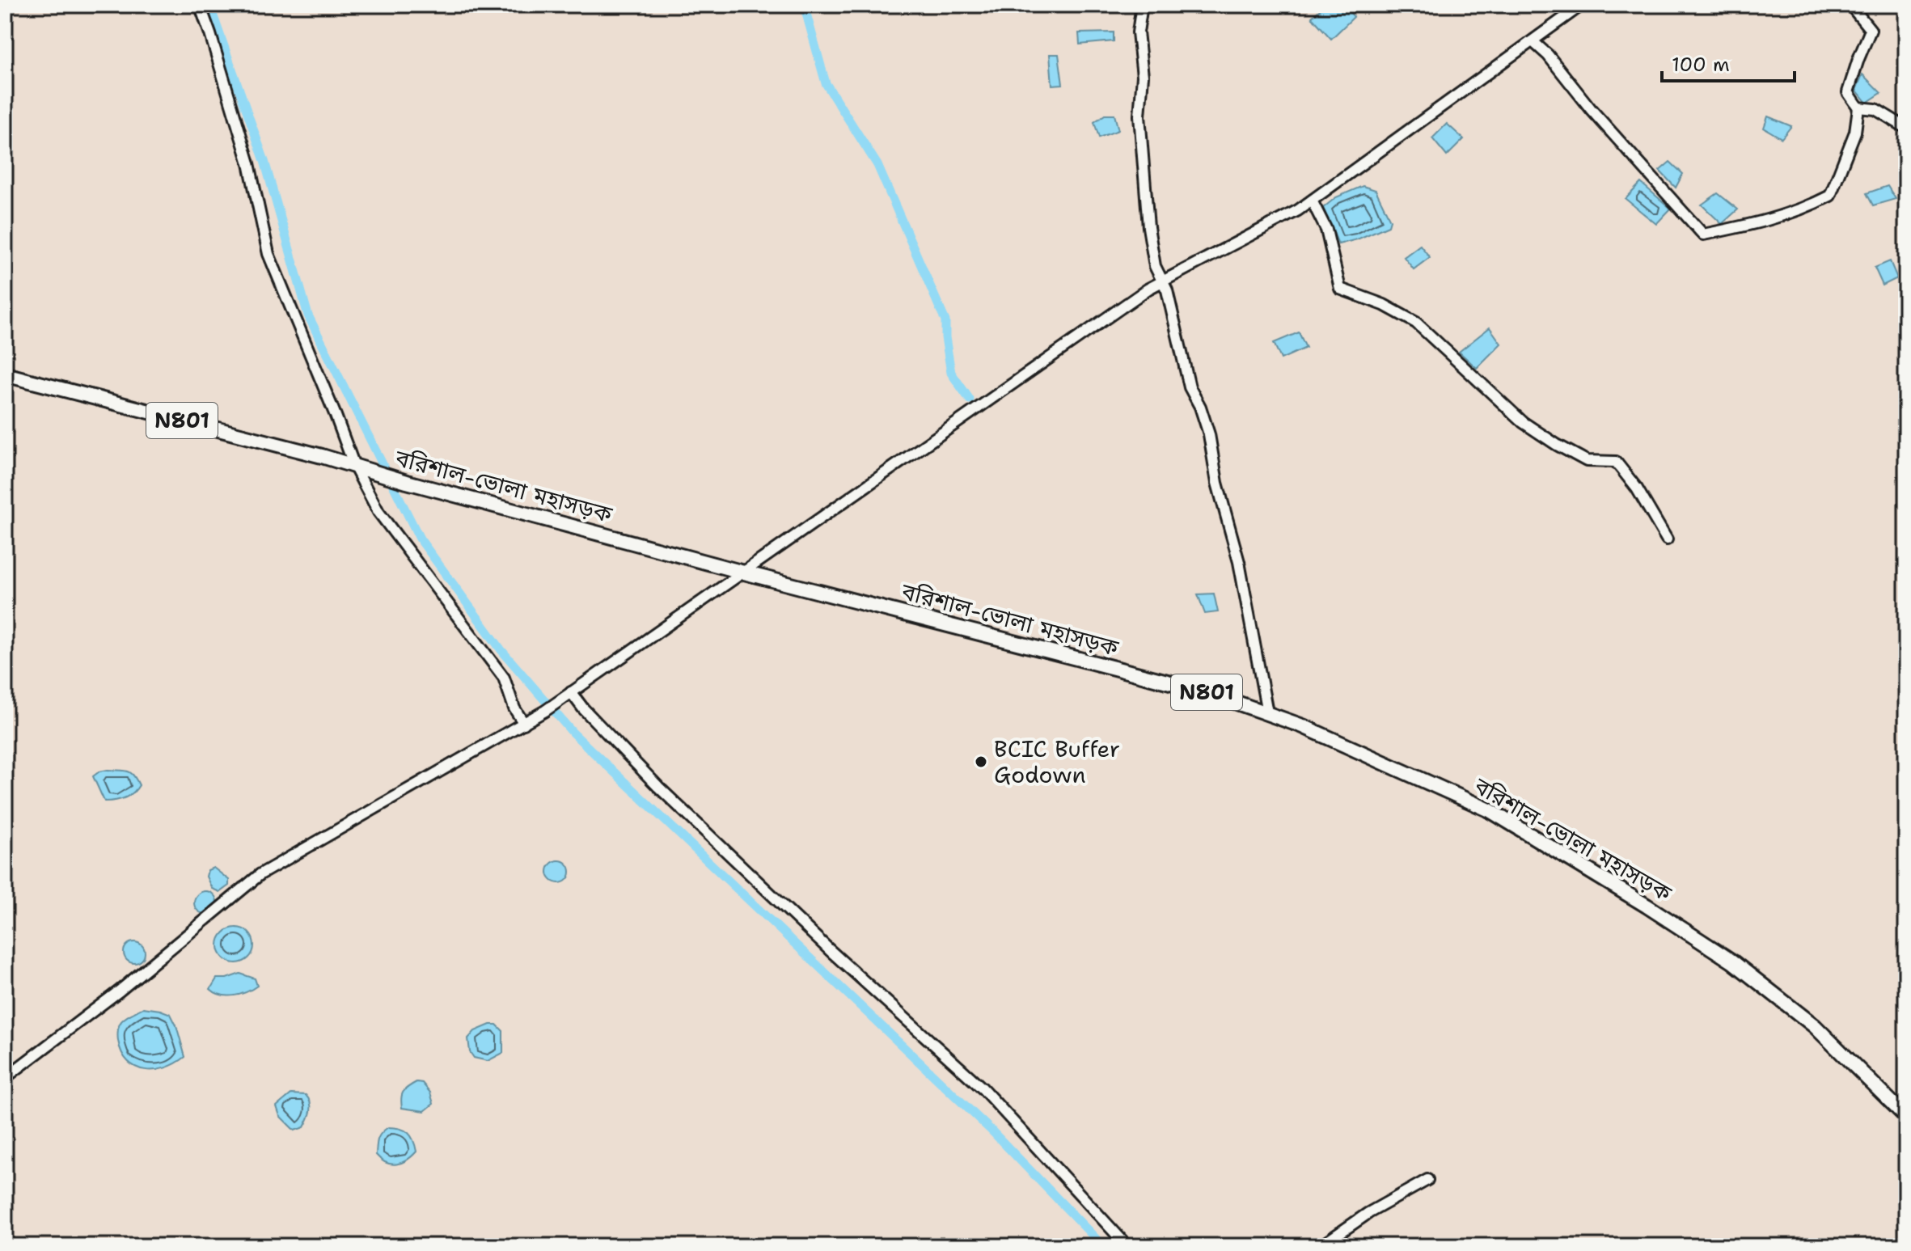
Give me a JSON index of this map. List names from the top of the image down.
{
  "streets": {
    "highway": ["N801", "বরিশাল-ভোলা মহাসড়ক"]
  },
  "places": ["BCIC Buffer Godown"],
  "scale_bar": "100 m"
}
